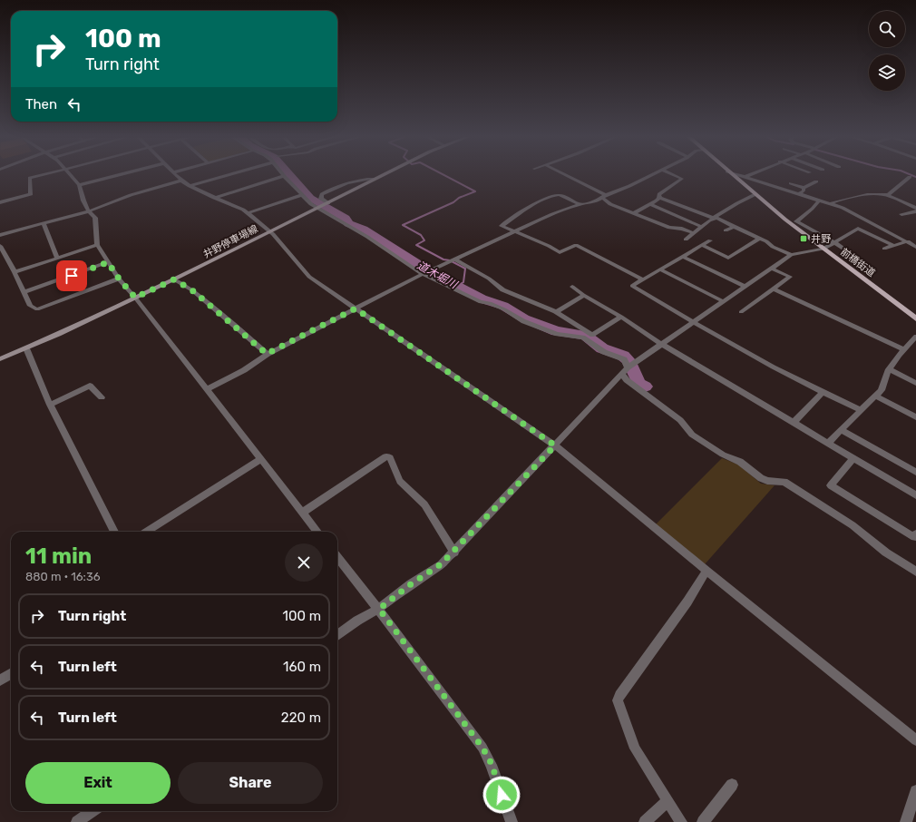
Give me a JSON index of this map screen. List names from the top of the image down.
{
  "streets": {
    "main road": ["井野停車場線", "前橋街道"]
  },
  "water": ["道木堀川"],
  "places": {
    "transit": ["井野"]
  },
  "page": {
    "turn": ["100 m", "Turn right"],
    "then": "Then",
    "heading": ["11 min", "880 m · 16:36"],
    "list": [
      {
        "name": "Turn right",
        "value": "100 m"
      },
      {
        "name": "Turn left",
        "value": "160 m"
      },
      {
        "name": "Turn left",
        "value": "220 m"
      }
    ],
    "buttons": ["Exit", "Share"]
  }
}
